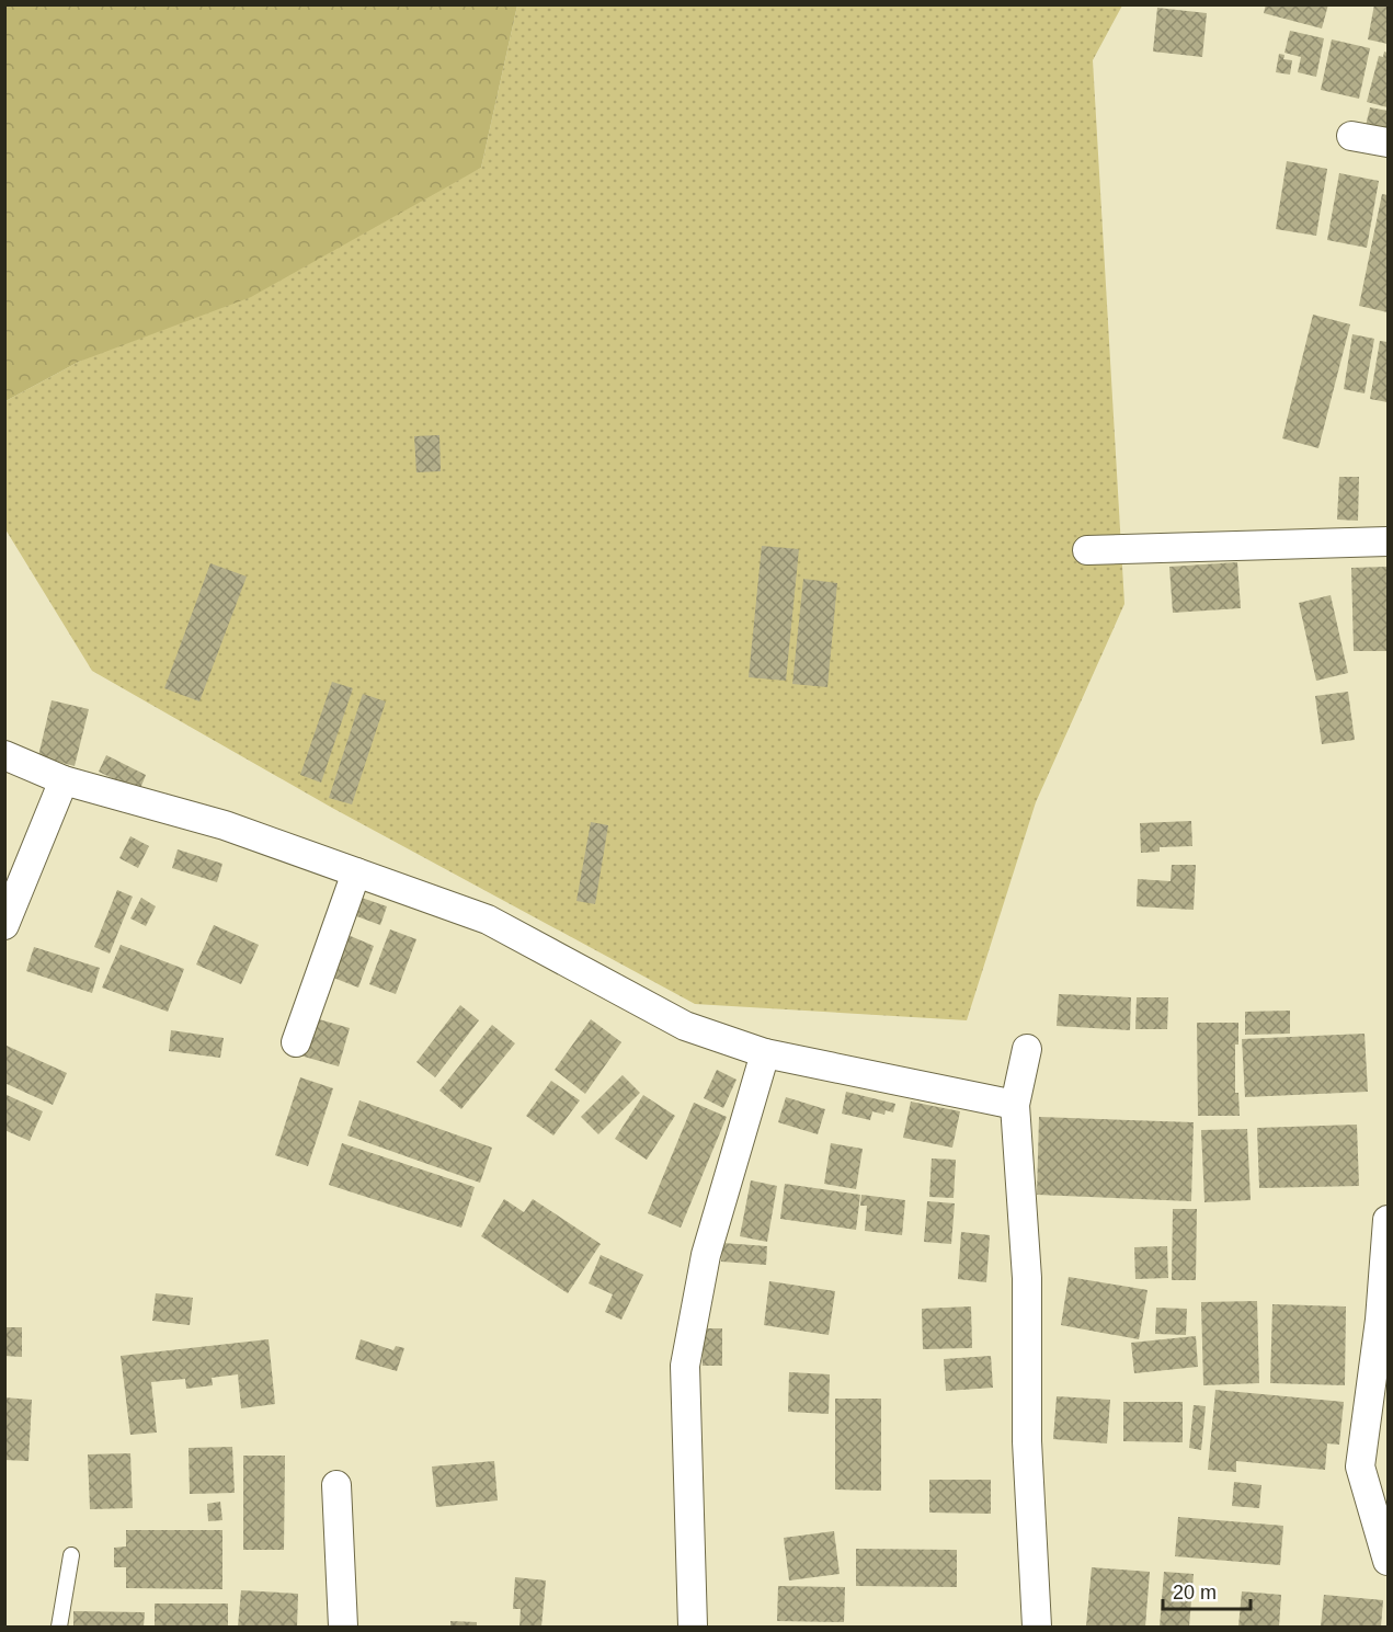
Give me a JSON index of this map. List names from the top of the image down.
{
  "scale_bar": "20 m"
}
